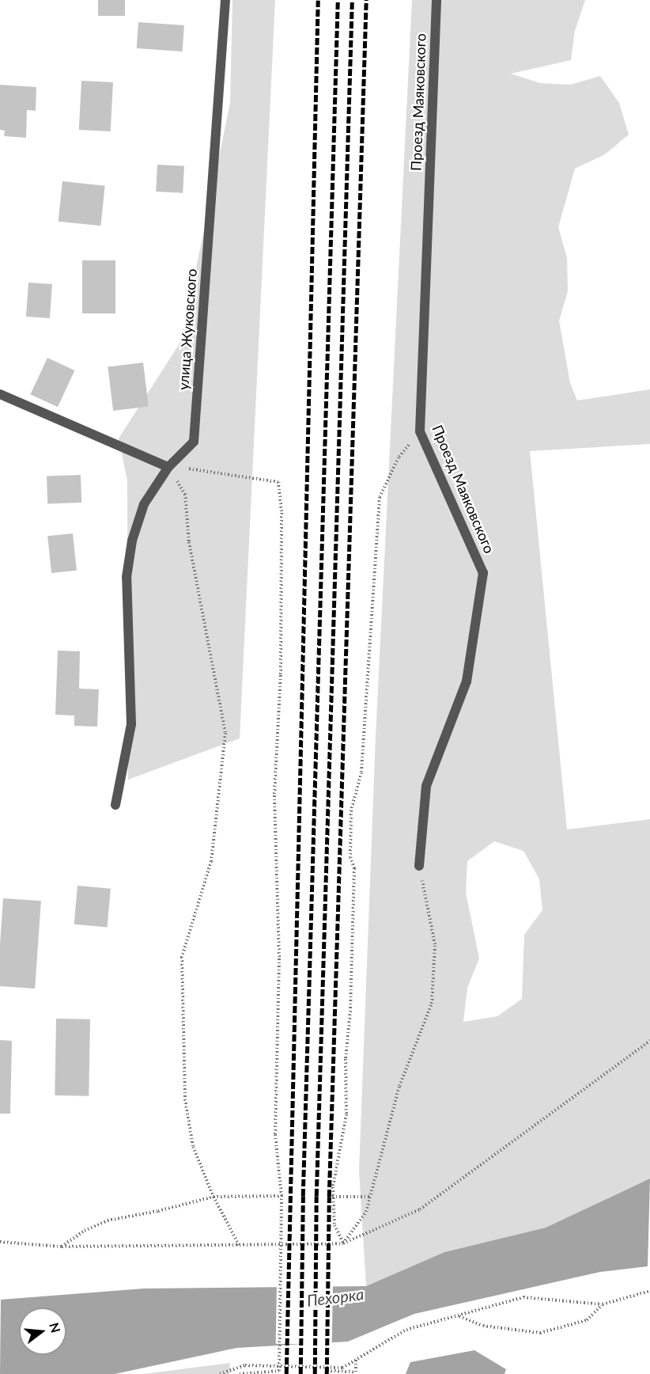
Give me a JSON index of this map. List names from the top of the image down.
{
  "streets": {
    "street": ["Проезд Маяковского", "улица Жуковского"]
  },
  "water": ["Пехорка"],
  "north": "right"
}
